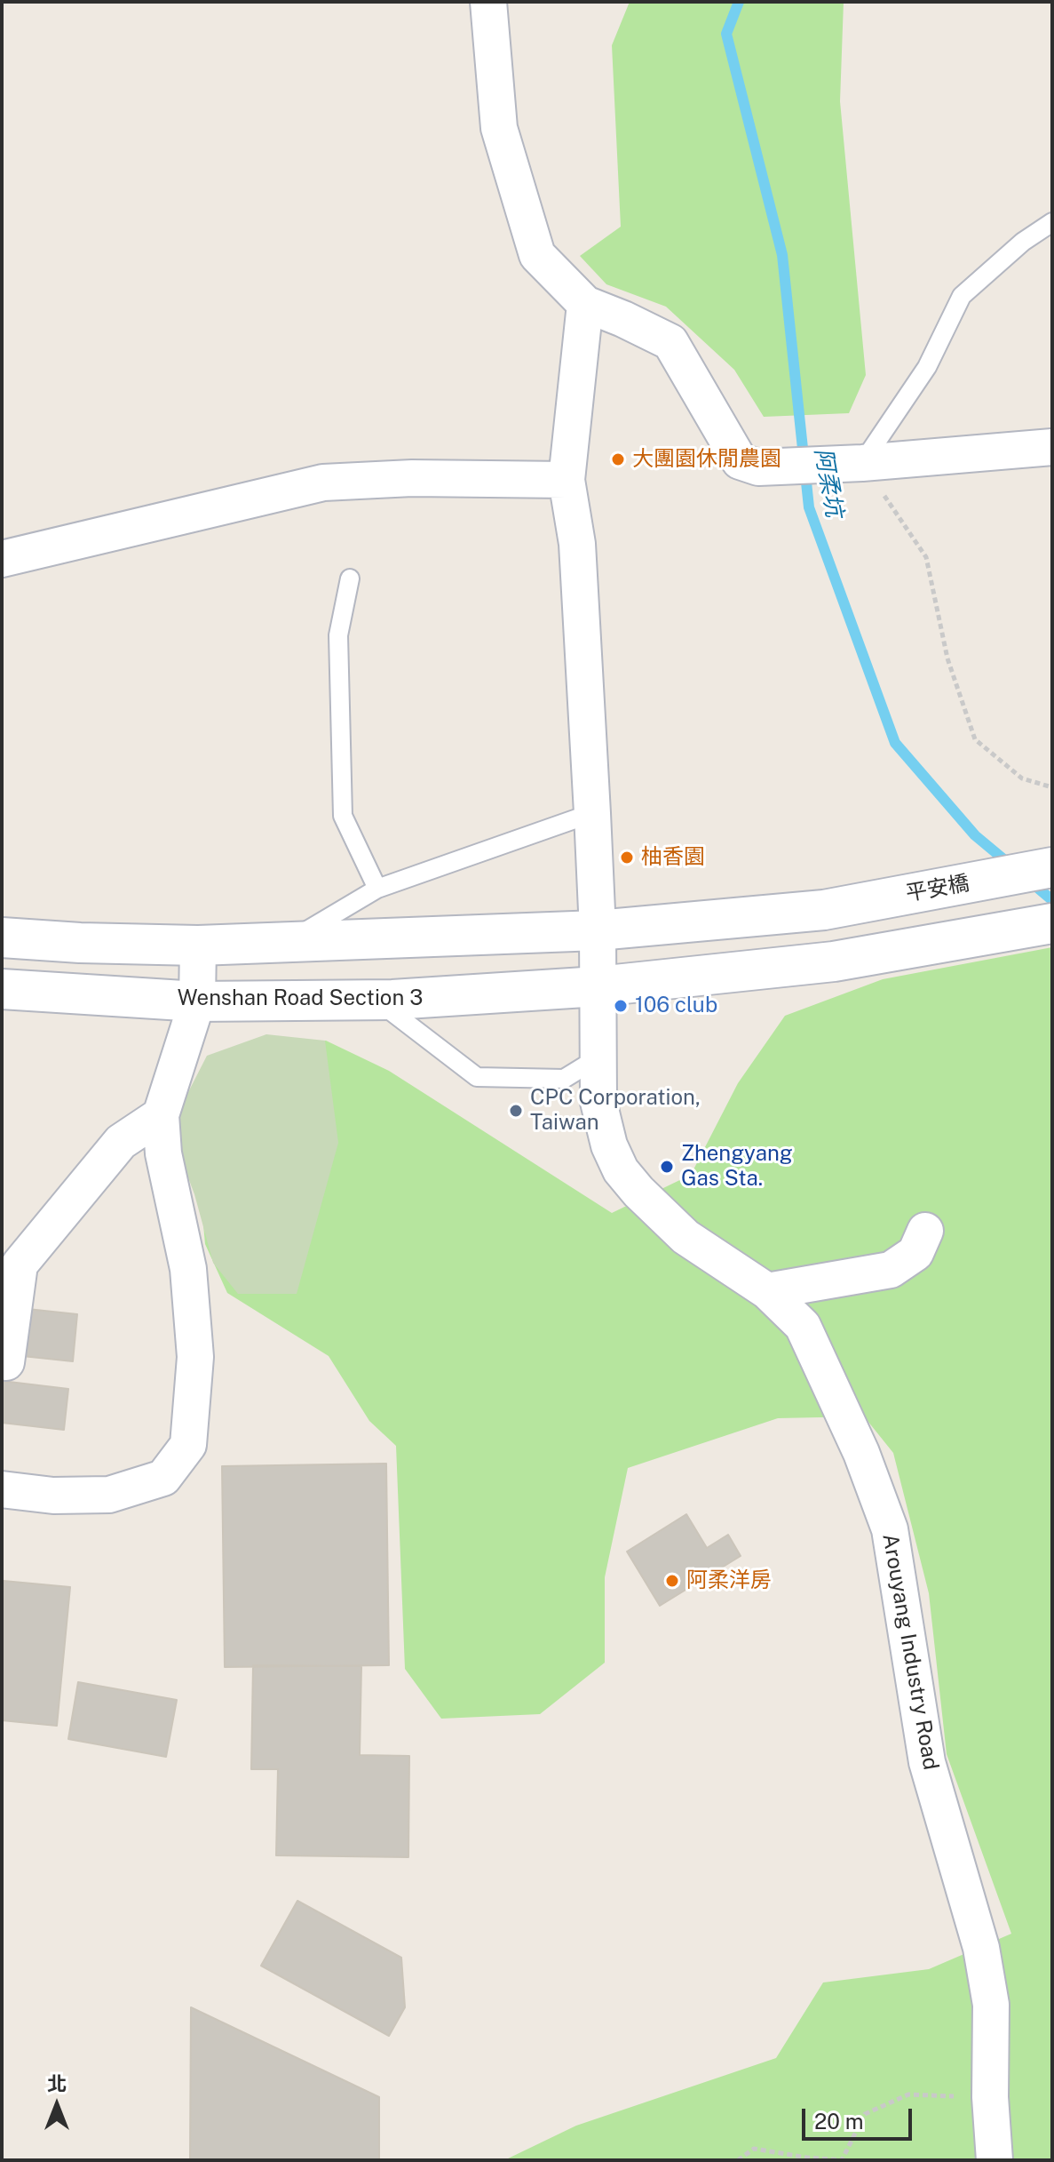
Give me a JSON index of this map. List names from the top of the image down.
{
  "streets": {
    "main road": ["平安橋", "Wenshan Road Section 3"],
    "street": ["Arouyang Industry Road"]
  },
  "crossings": [
    ["平安橋", "Arouyang Industry Road"],
    ["Wenshan Road Section 3", "Arouyang Industry Road"]
  ],
  "water": ["阿柔坑"],
  "places": [
    "大團園休閒農園",
    "柚香園",
    "106 club",
    "CPC Corporation, Taiwan",
    "Zhengyang Gas Sta.",
    "阿柔洋房"
  ],
  "scale_bar": "20 m",
  "north": "top"
}
